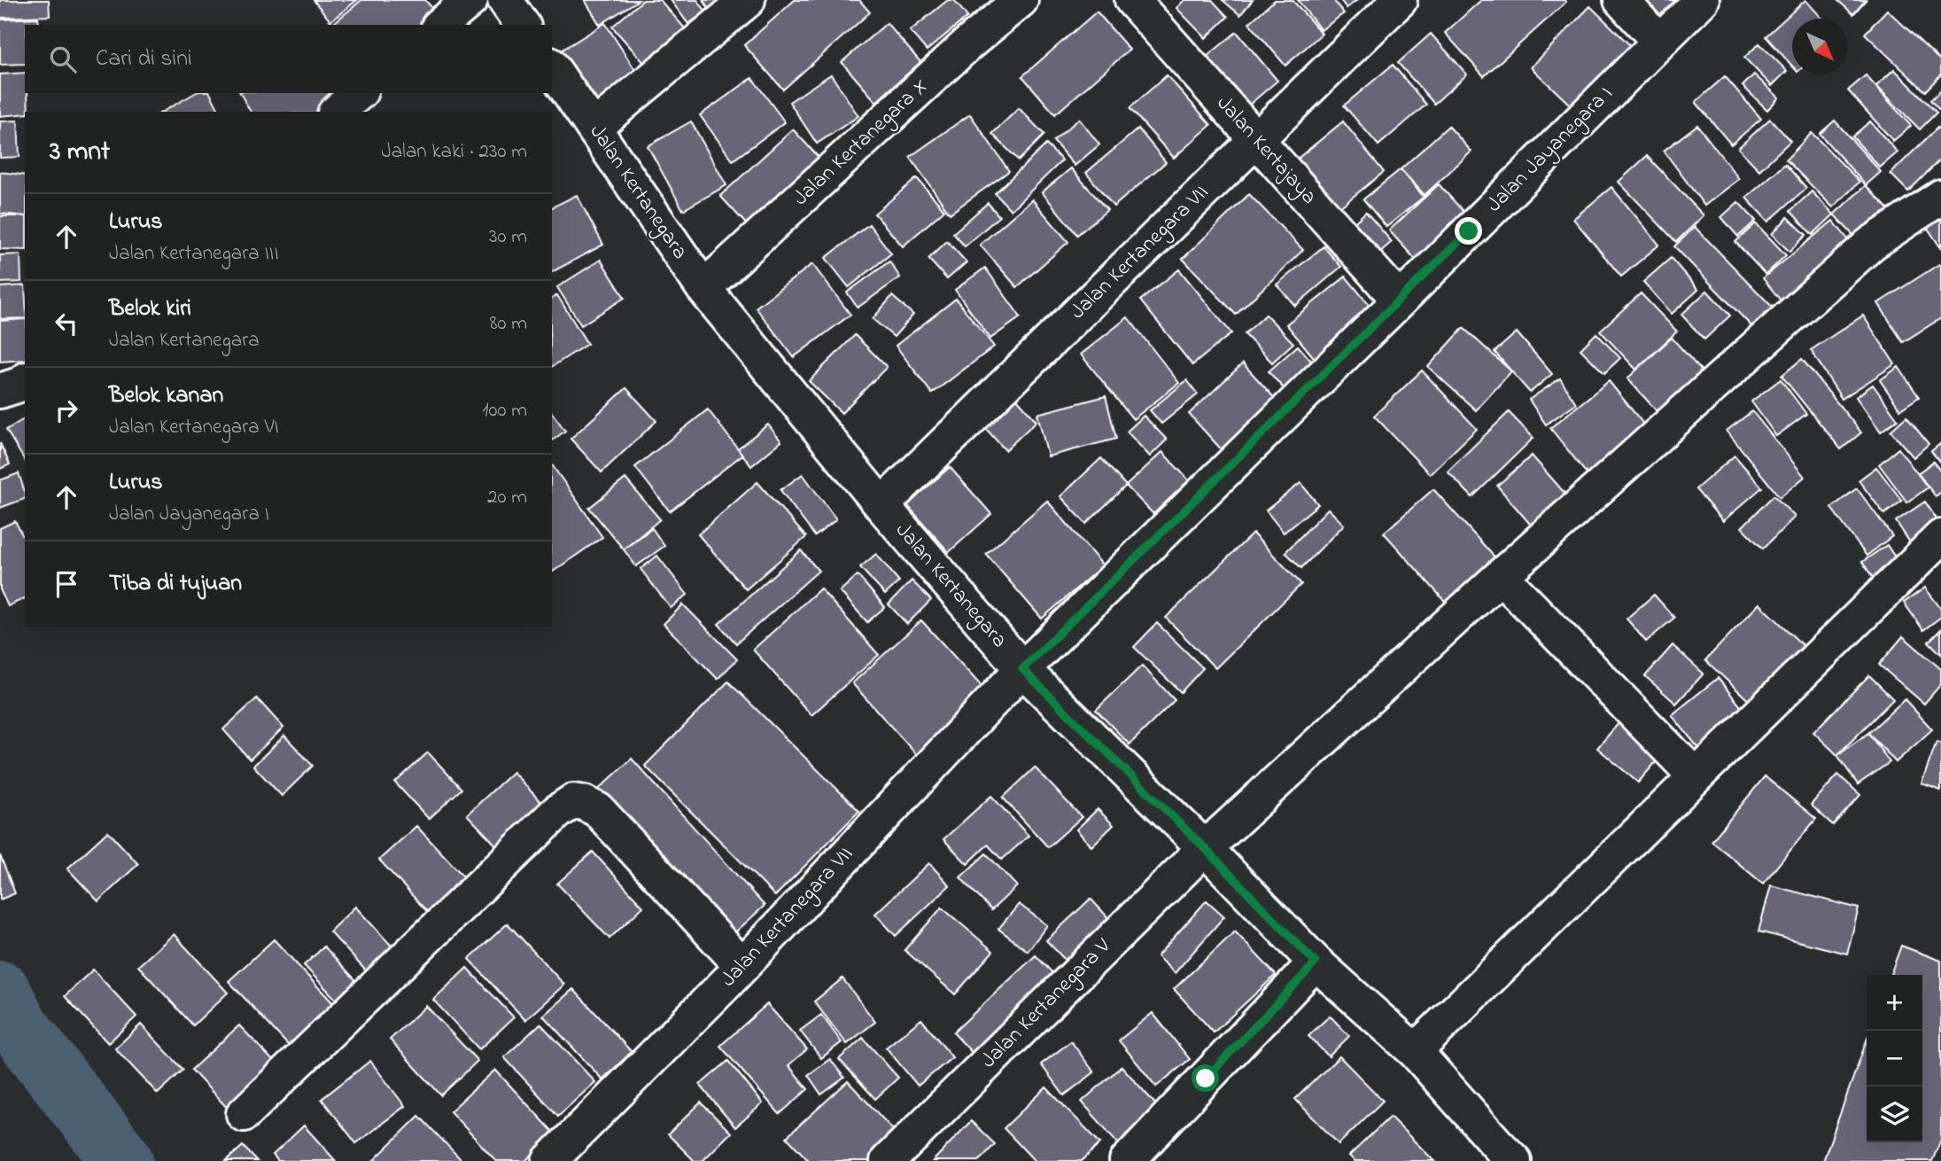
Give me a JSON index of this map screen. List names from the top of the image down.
{
  "streets": {
    "street": [
      "Jalan Kertanegara X",
      "Jalan Jayanegara I",
      "Jalan Kertajaya",
      "Jalan Kertanegara",
      "Jalan Kertanegara VII",
      "Jalan Kertanegara V"
    ]
  },
  "crossings": [
    ["Jalan Kertanegara X", "Jalan Kertanegara"],
    ["Jalan Jayanegara I", "Jalan Kertajaya"],
    ["Jalan Jayanegara I", "Jalan Kertanegara"],
    ["Jalan Jayanegara I", "Jalan Kertanegara VII"],
    ["Jalan Kertajaya", "Jalan Kertanegara VII"],
    ["Jalan Kertanegara", "Jalan Kertanegara VII"],
    ["Jalan Kertanegara", "Jalan Kertanegara V"]
  ],
  "north": "bottom right",
  "page": {
    "search": "Cari di sini",
    "heading": ["3 mnt", "Jalan kaki · 230 m"],
    "list": [
      ["Lurus", "Jalan Kertanegara III", "30 m"],
      ["Belok kiri", "Jalan Kertanegara", "80 m"],
      ["Belok kanan", "Jalan Kertanegara VI", "100 m"],
      ["Lurus", "Jalan Jayanegara I", "20 m"],
      "Tiba di tujuan"
    ],
    "map_buttons": ["+", "−"]
  }
}
